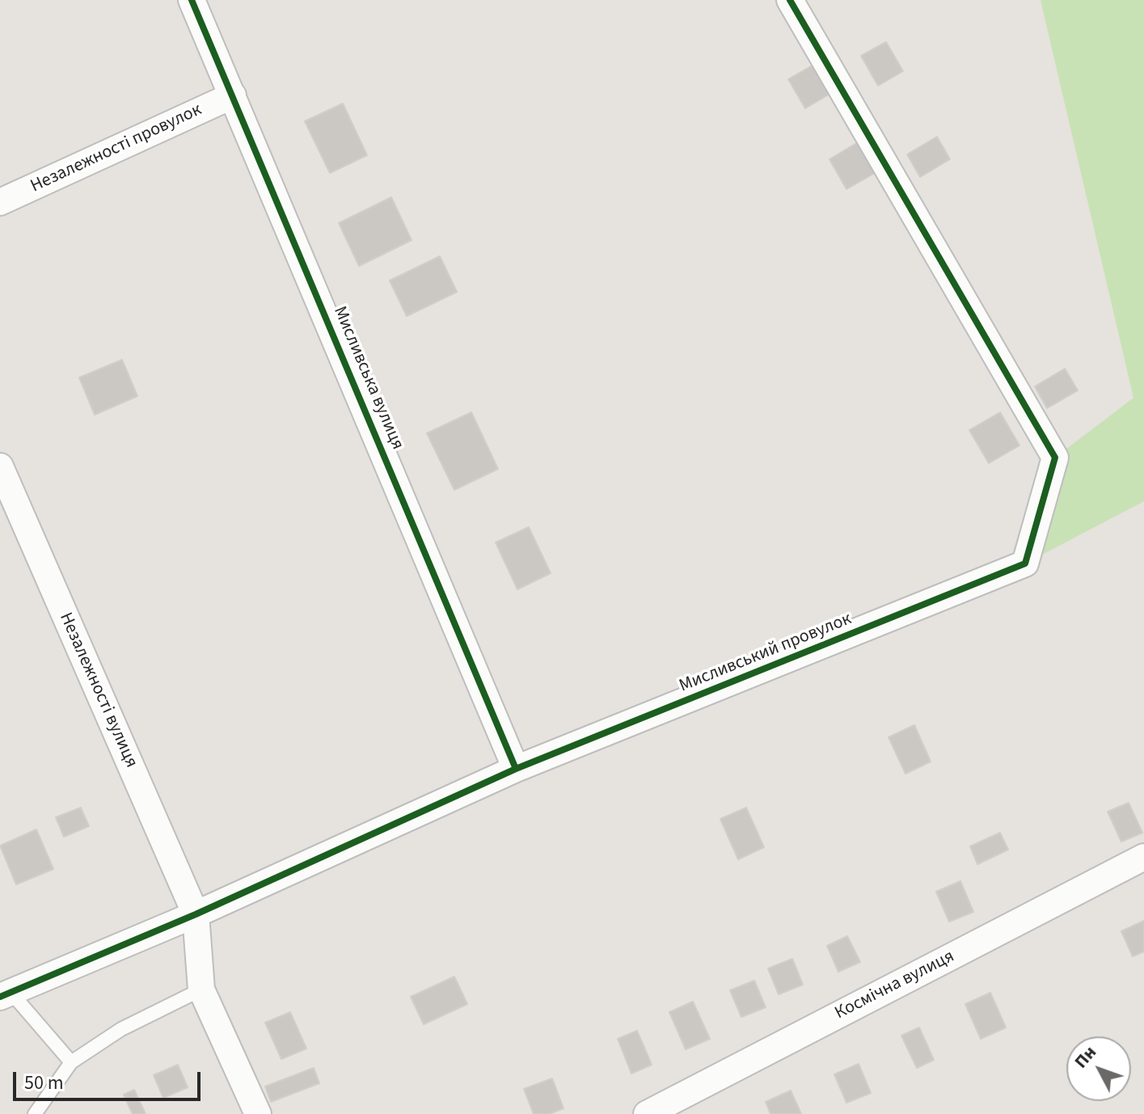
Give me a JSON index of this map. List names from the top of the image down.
{
  "streets": {
    "street": [
      "Незалежності провулок",
      "Мисливська вулиця",
      "Мисливський провулок",
      "Незалежності вулиця",
      "Космічна вулиця"
    ]
  },
  "crossings": [
    ["Незалежності провулок", "Мисливська вулиця"],
    ["Мисливська вулиця", "Мисливський провулок"],
    ["Мисливський провулок", "Незалежності вулиця"]
  ],
  "scale_bar": "50 m",
  "north": "top left"
}
